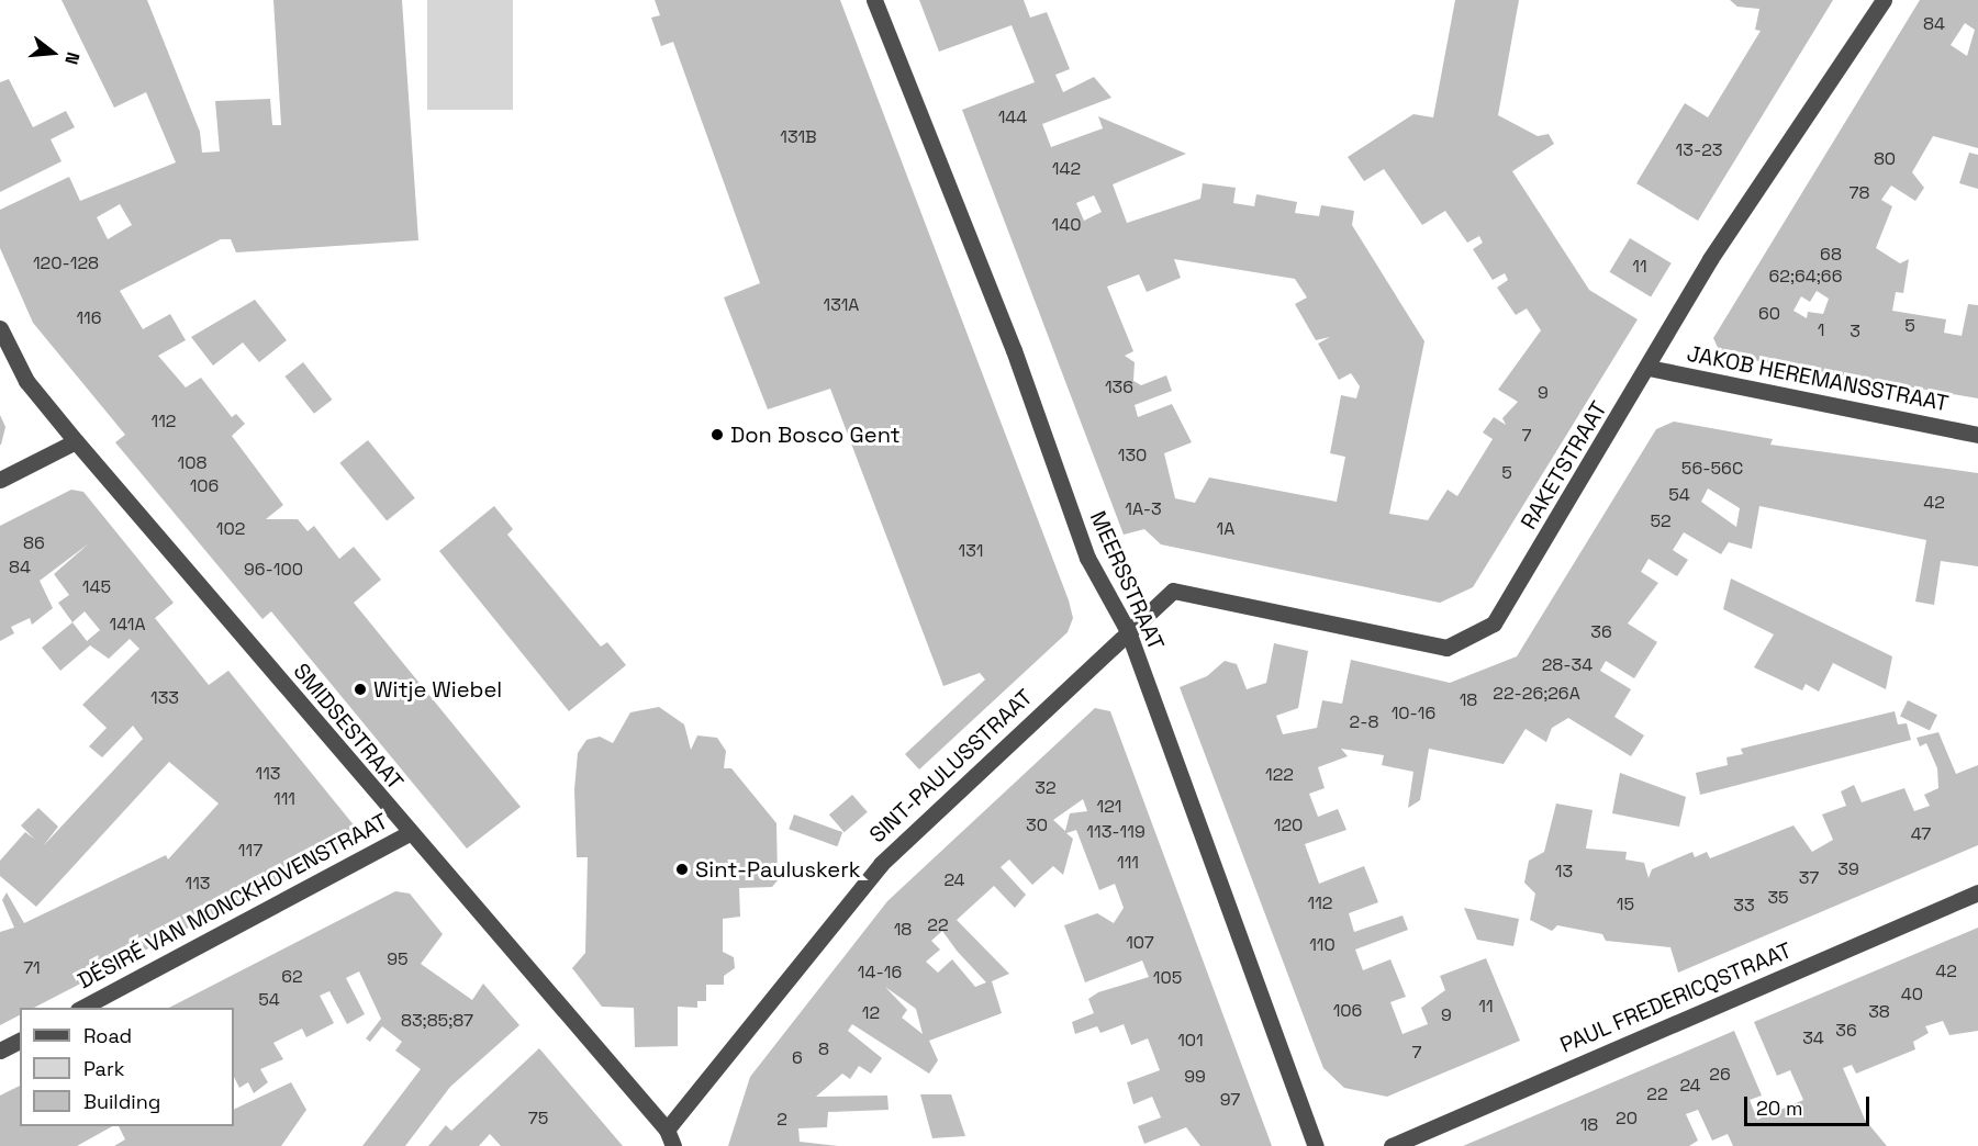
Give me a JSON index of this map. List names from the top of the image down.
{
  "streets": {
    "street": [
      "JAKOB HEREMANSSTRAAT",
      "RAKETSTRAAT",
      "MEERSSTRAAT",
      "SMIDSESTRAAT",
      "SINT-PAULUSSTRAAT",
      "DÉSIRÉ VAN MONCKHOVENSTRAAT",
      "PAUL FREDERICQSTRAAT"
    ]
  },
  "crossings": [
    ["JAKOB HEREMANSSTRAAT", "RAKETSTRAAT"],
    ["RAKETSTRAAT", "MEERSSTRAAT"],
    ["RAKETSTRAAT", "SINT-PAULUSSTRAAT"],
    ["MEERSSTRAAT", "SINT-PAULUSSTRAAT"],
    ["SMIDSESTRAAT", "SINT-PAULUSSTRAAT"],
    ["SMIDSESTRAAT", "DÉSIRÉ VAN MONCKHOVENSTRAAT"]
  ],
  "places": ["Don Bosco Gent", "Witje Wiebel", "Sint-Pauluskerk"],
  "house_numbers": [
    "84",
    "144",
    "131B",
    "13-23",
    "80",
    "142",
    "78",
    "140",
    "68",
    "120-128",
    "11",
    "62;64;66",
    "131A",
    "60",
    "116",
    "5",
    "1",
    "3",
    "136",
    "9",
    "112",
    "7",
    "130",
    "108",
    "56-56C",
    "5",
    "106",
    "54",
    "42",
    "1A-3",
    "52",
    "102",
    "1A",
    "86",
    "131",
    "84",
    "96-100",
    "145",
    "141A",
    "36",
    "28-34",
    "22-26;26A",
    "133",
    "18",
    "10-16",
    "2-8",
    "113",
    "122",
    "32",
    "111",
    "121",
    "30",
    "120",
    "113-119",
    "47",
    "117",
    "111",
    "39",
    "13",
    "37",
    "24",
    "113",
    "35",
    "112",
    "15",
    "33",
    "22",
    "18",
    "107",
    "110",
    "95",
    "71",
    "42",
    "14-16",
    "62",
    "105",
    "40",
    "54",
    "11",
    "106",
    "38",
    "12",
    "9",
    "83;85;87",
    "36",
    "34",
    "101",
    "8",
    "7",
    "6",
    "26",
    "99",
    "24",
    "22",
    "97",
    "75",
    "20",
    "2",
    "18"
  ],
  "legend": ["Road", "Park", "Building"],
  "scale_bar": "20 m",
  "north": "right"
}
